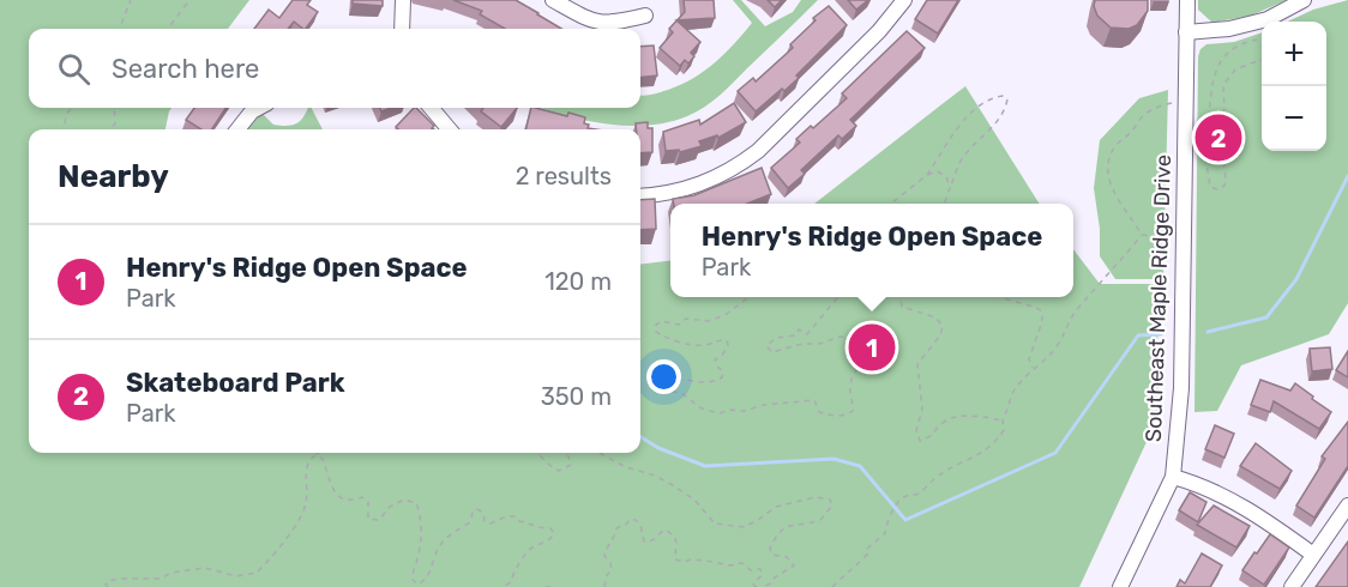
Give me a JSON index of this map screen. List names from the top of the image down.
{
  "streets": {
    "street": ["Southeast Maple Ridge Drive"]
  },
  "page": {
    "map_buttons": ["+", "−"],
    "search": "Search here",
    "pins": ["2", "1"],
    "heading": ["Nearby", "2 results"],
    "popup": ["Henry's Ridge Open Space", "Park"],
    "list": [
      {
        "mark": "1",
        "name": "Henry's Ridge Open Space",
        "note": "Park",
        "value": "120 m"
      },
      {
        "mark": "2",
        "name": "Skateboard Park",
        "note": "Park",
        "value": "350 m"
      }
    ]
  }
}
